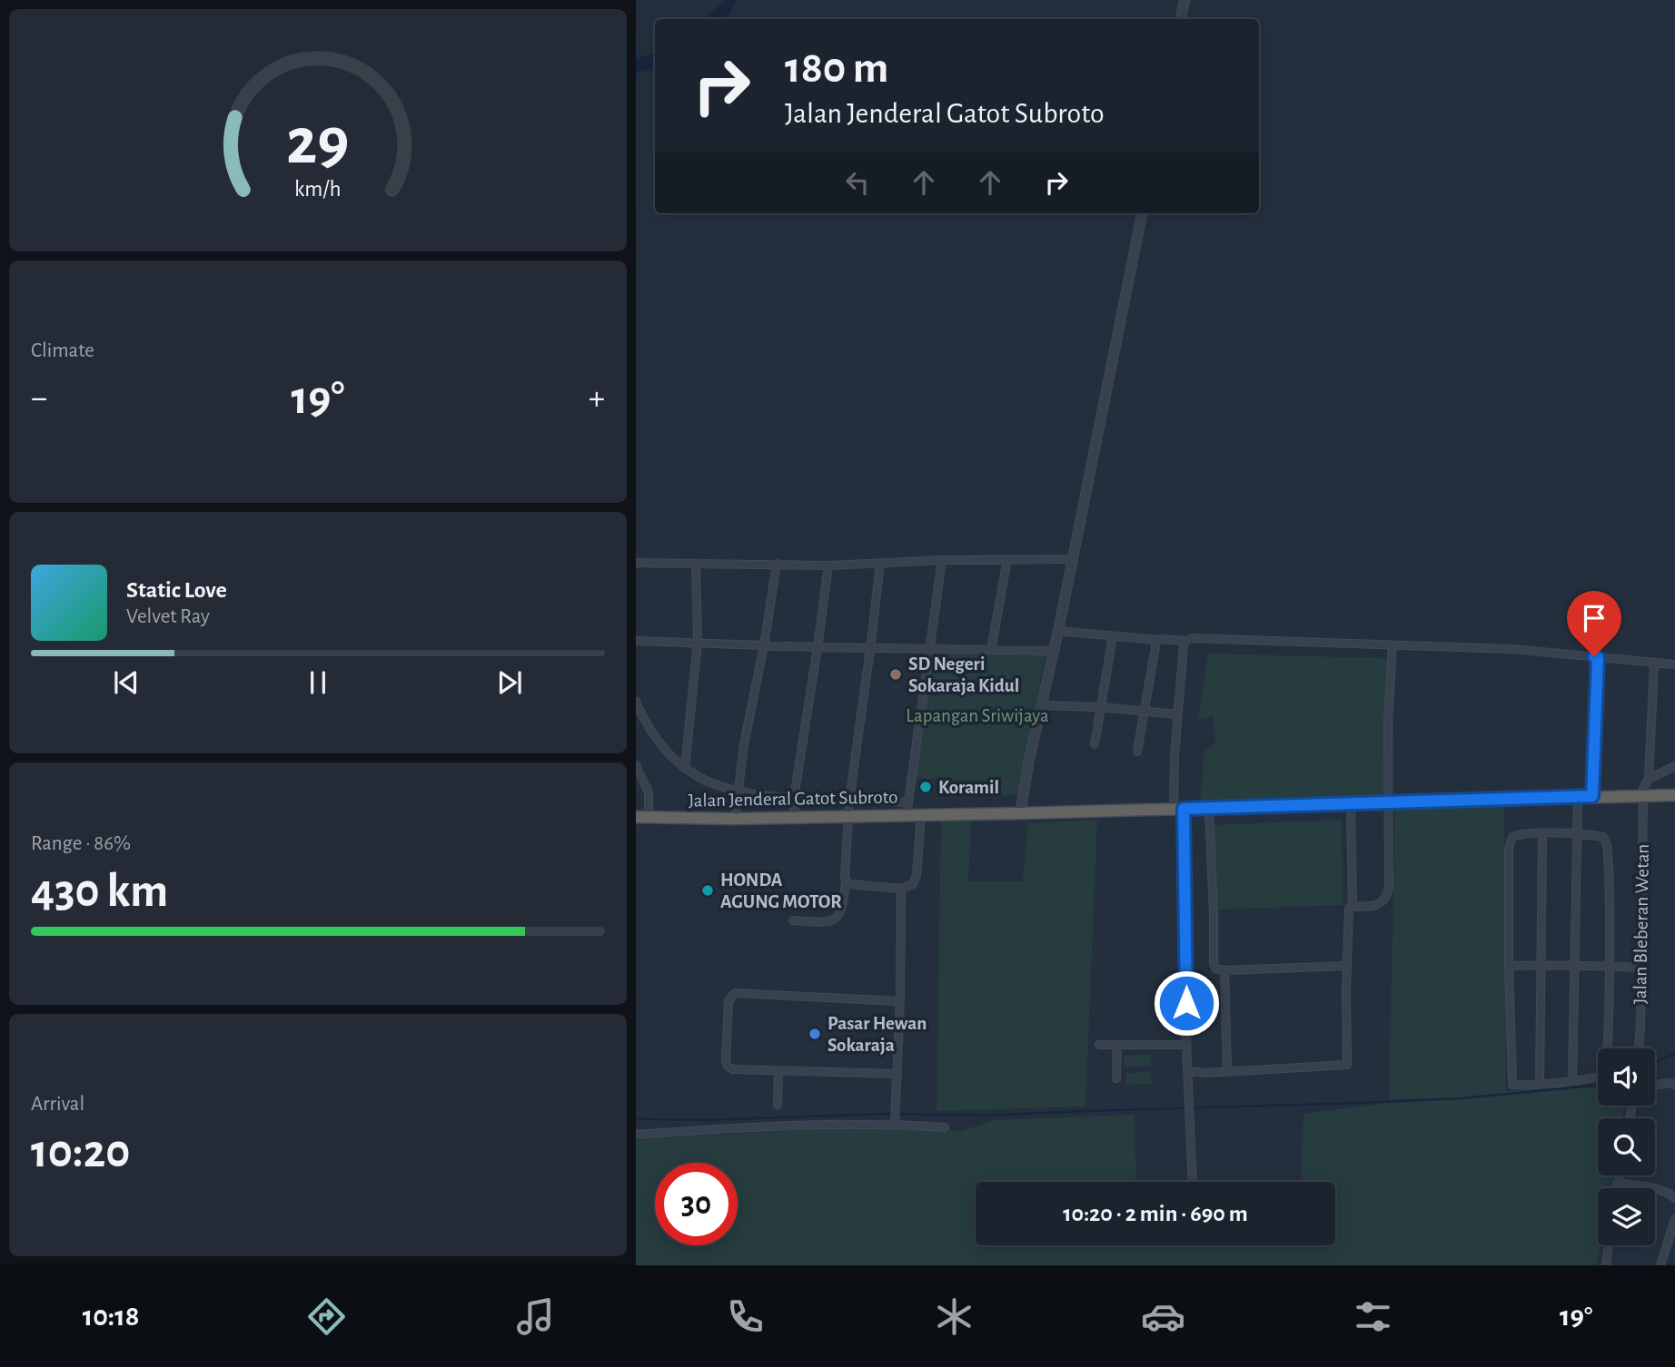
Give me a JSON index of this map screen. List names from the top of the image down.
{
  "streets": {
    "highway": ["Jalan Jenderal Gatot Subroto"],
    "street": ["Jalan Bleberan Wetan"]
  },
  "crossings": [
    ["Jalan Jenderal Gatot Subroto", "Jalan Bleberan Wetan"]
  ],
  "parks": ["Lapangan Sriwijaya"],
  "places": [
    "SD Negeri Sokaraja Kidul",
    "Koramil",
    "HONDA AGUNG MOTOR",
    "Pasar Hewan Sokaraja"
  ],
  "page": {
    "turn": ["180 m", "Jalan Jenderal Gatot Subroto"],
    "tile": [
      "Climate",
      ["Range · 86%", "430 km"],
      ["Arrival", "10:20"]
    ],
    "heat": ["−", "19°", "+"],
    "song": ["Static Love", "Velvet Ray"],
    "limit": "30",
    "trip": "10:20 · 2 min · 690 m",
    "tabs": ["10:18", "19°"],
    "gauge": ["29", "km/h"]
  }
}
